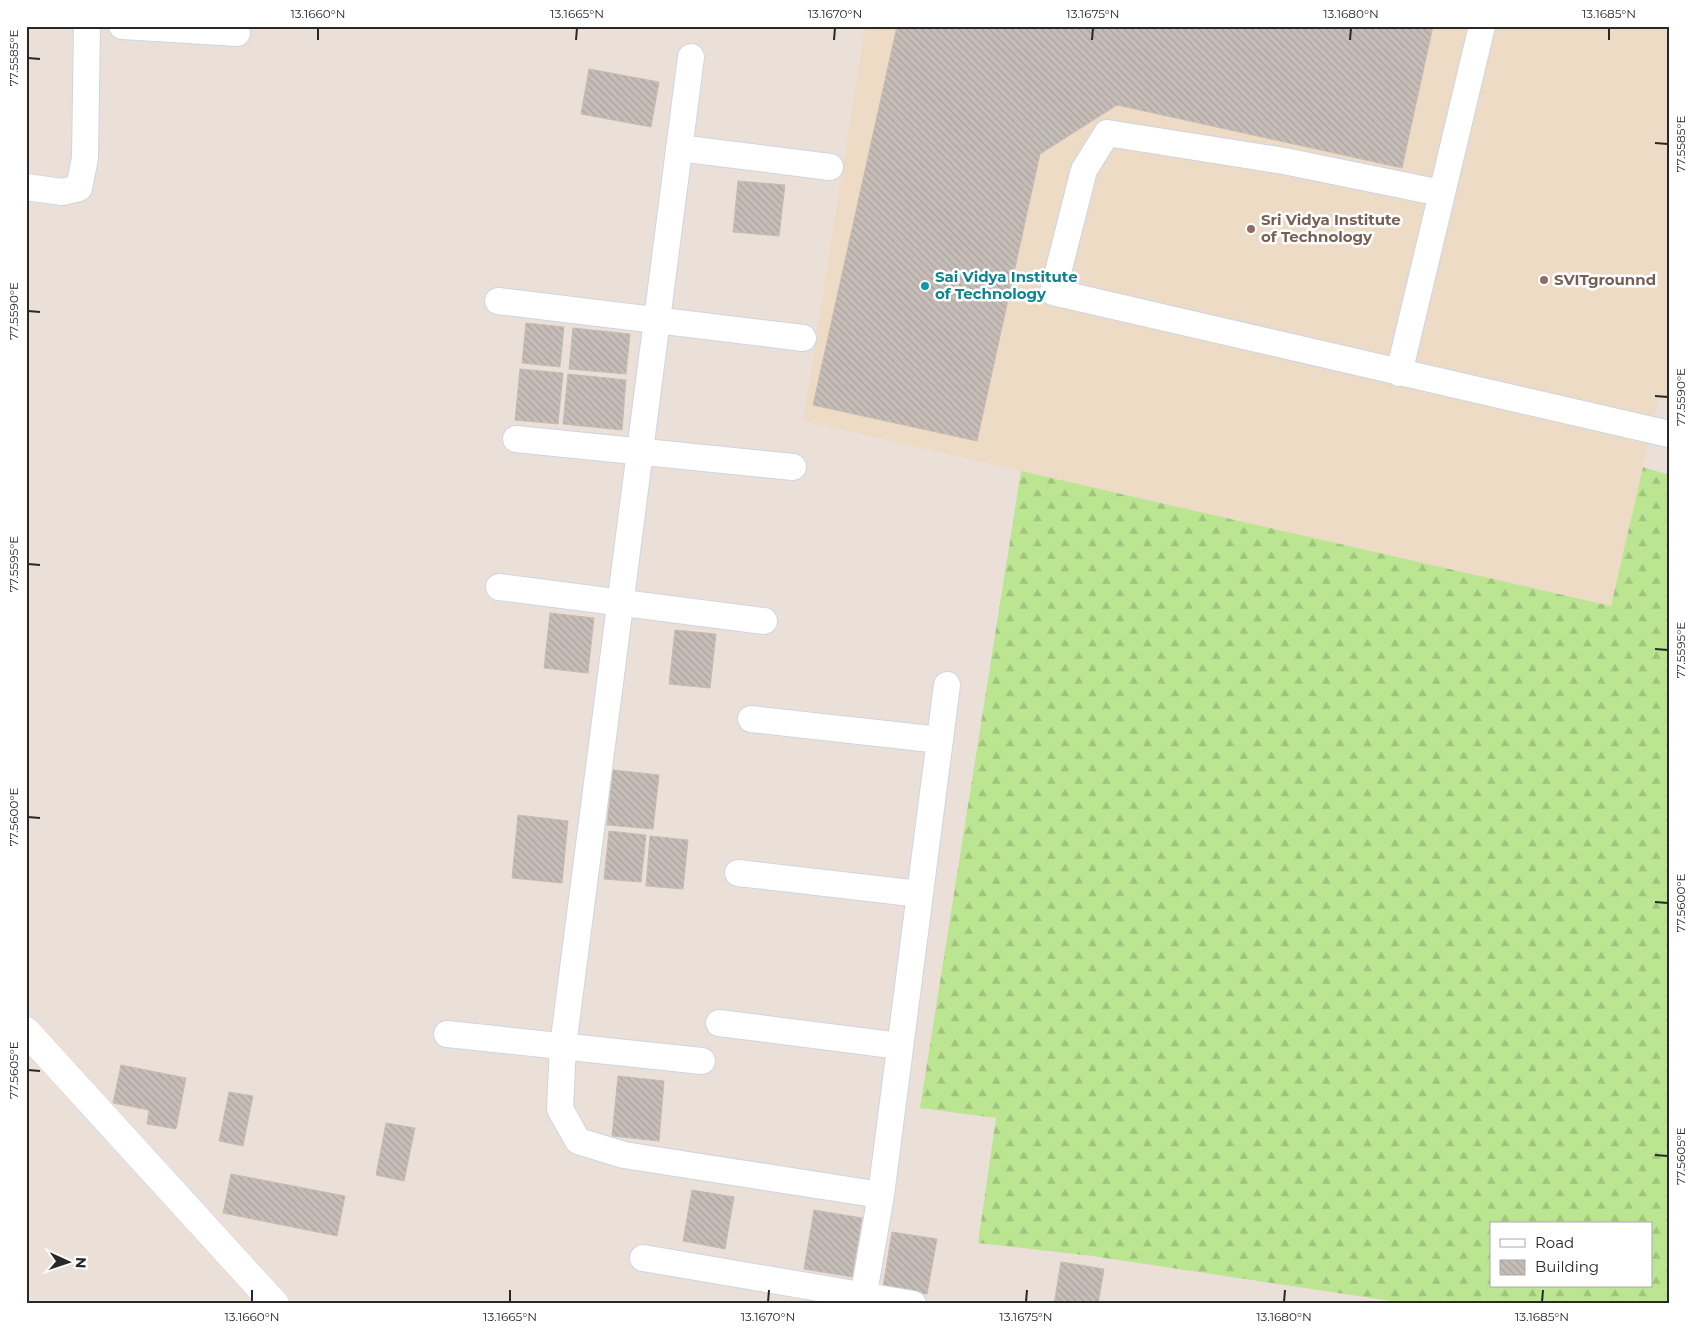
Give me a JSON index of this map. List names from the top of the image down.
{
  "places": ["Sri Vidya Institute of Technology", "SVITgrounnd", "Sai Vidya Institute of Technology"],
  "legend": ["Road", "Building"],
  "north": "right",
  "coordinates": [
    "13.1660°N",
    "13.1665°N",
    "13.1670°N",
    "13.1675°N",
    "13.1680°N",
    "13.1685°N",
    "77.5585°E",
    "77.5590°E",
    "77.5595°E",
    "77.5600°E",
    "77.5605°E"
  ]
}
